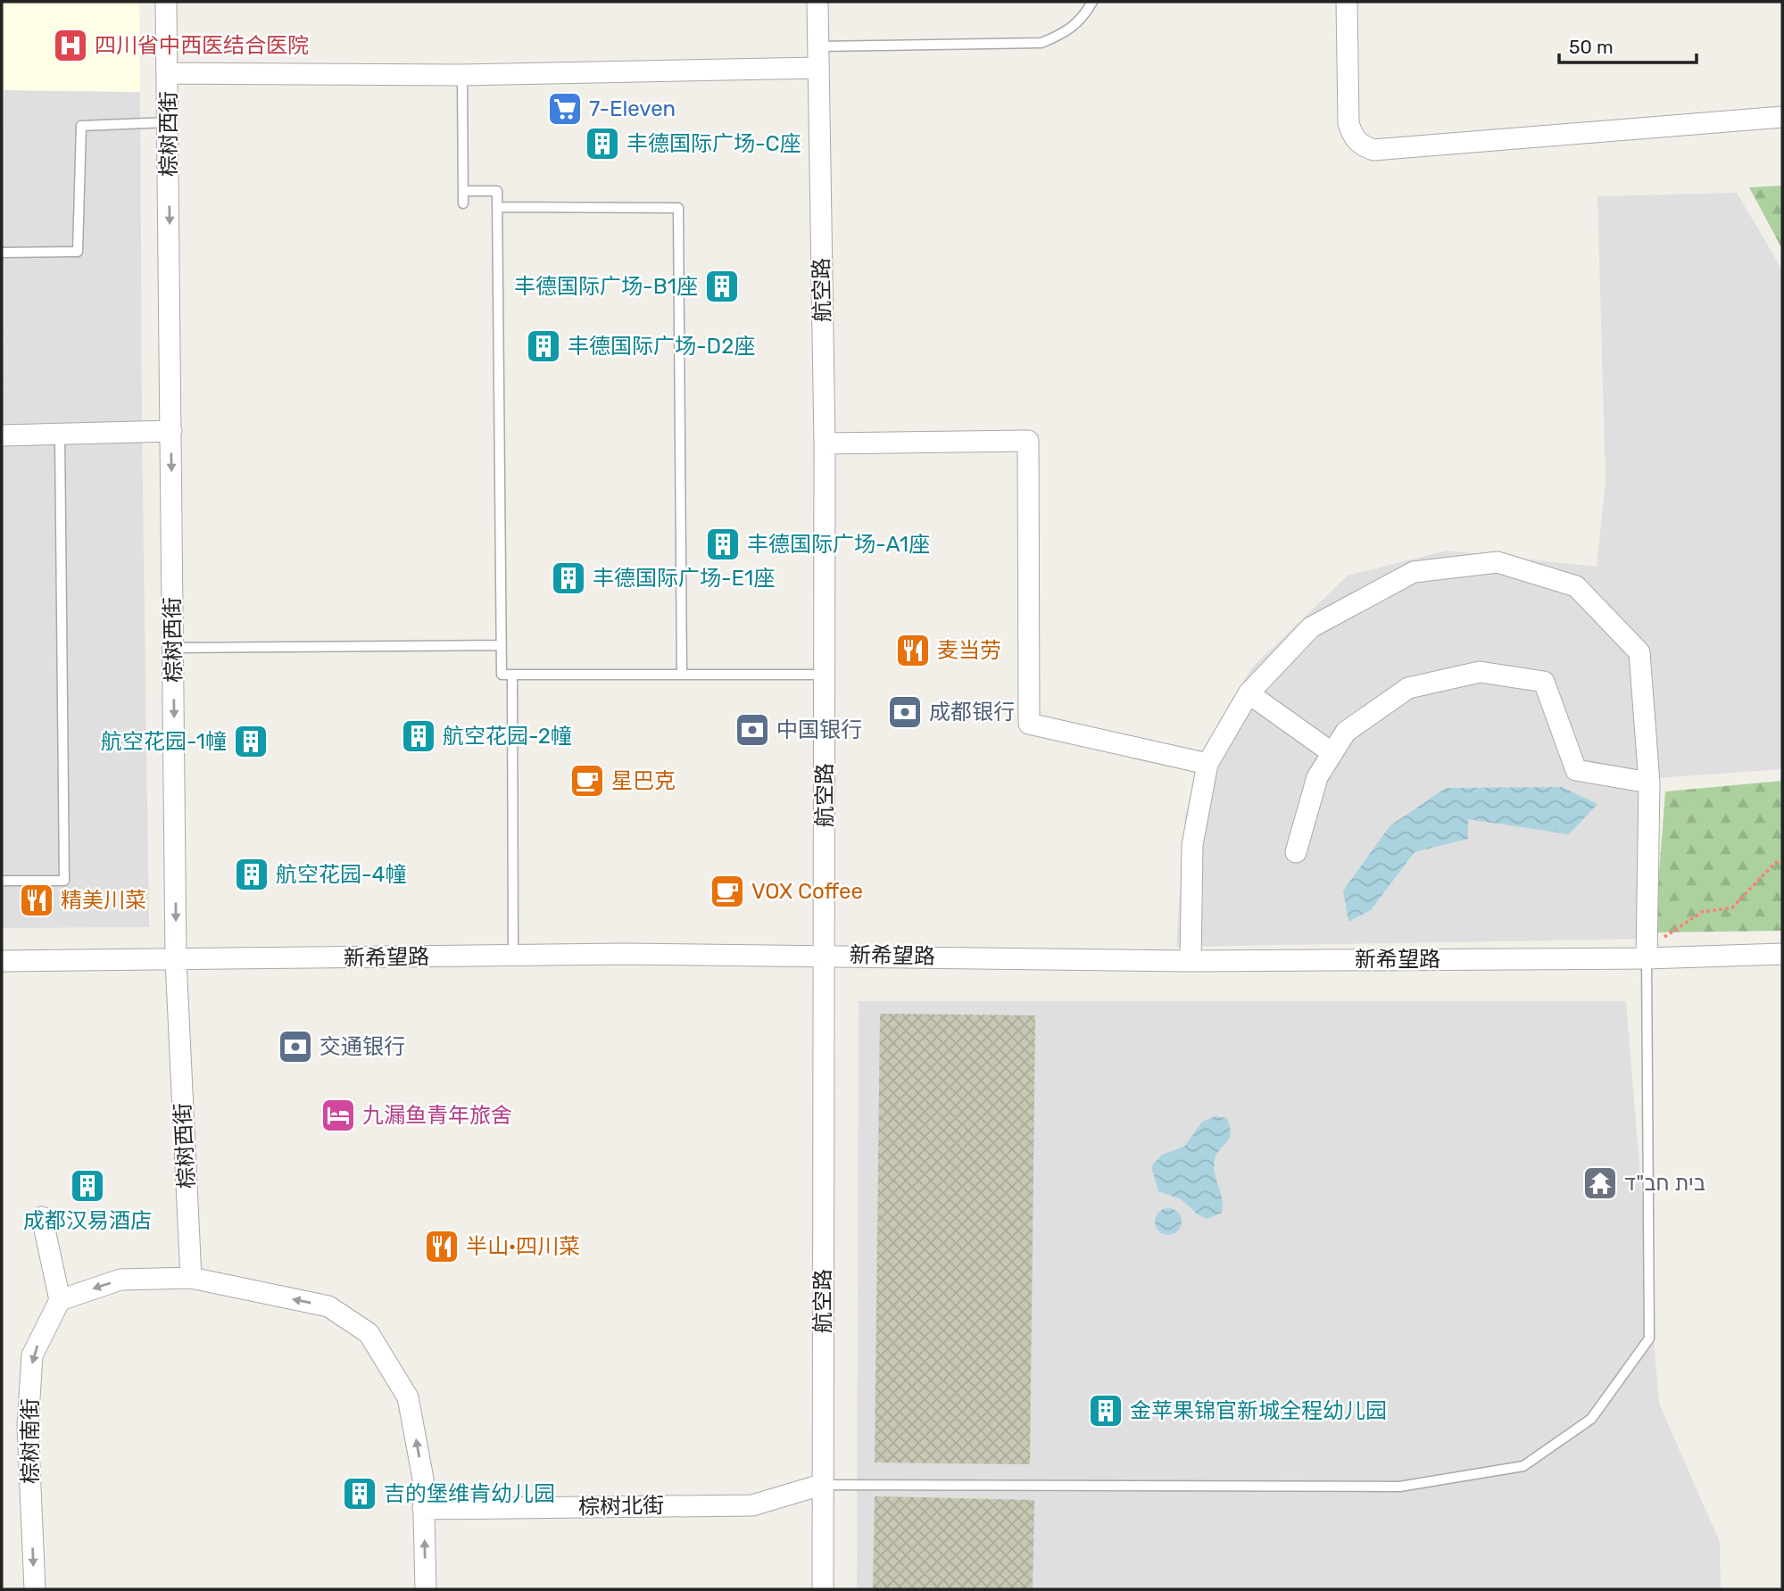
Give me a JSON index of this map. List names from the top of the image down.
{
  "streets": {
    "street": [
      "棕树西街",
      "航空路",
      "新希望路",
      "棕树南街",
      "棕树北街"
    ]
  },
  "crossings": [
    ["棕树西街", "新希望路"],
    ["航空路", "新希望路"],
    ["航空路", "棕树北街"]
  ],
  "one_way": ["棕树西街", "棕树南街"],
  "places": {
    "hospital": ["四川省中西医结合医院"],
    "supermarket": ["7-Eleven"],
    "building": [
      "丰德国际广场-C座",
      "丰德国际广场-B1座",
      "丰德国际广场-D2座",
      "丰德国际广场-A1座",
      "丰德国际广场-E1座",
      "航空花园-2幢",
      "航空花园-1幢",
      "航空花园-4幢",
      "成都汉易酒店",
      "金苹果锦官新城全程幼儿园",
      "吉的堡维肯幼儿园"
    ],
    "restaurant": ["麦当劳", "精美川菜", "半山·四川菜"],
    "bank": ["成都银行", "中国银行", "交通银行"],
    "cafe": ["星巴克", "VOX Coffee"],
    "hotel": ["九漏鱼青年旅舍"],
    "temple": ["בית חב\"ד"]
  },
  "scale_bar": "50 m"
}
